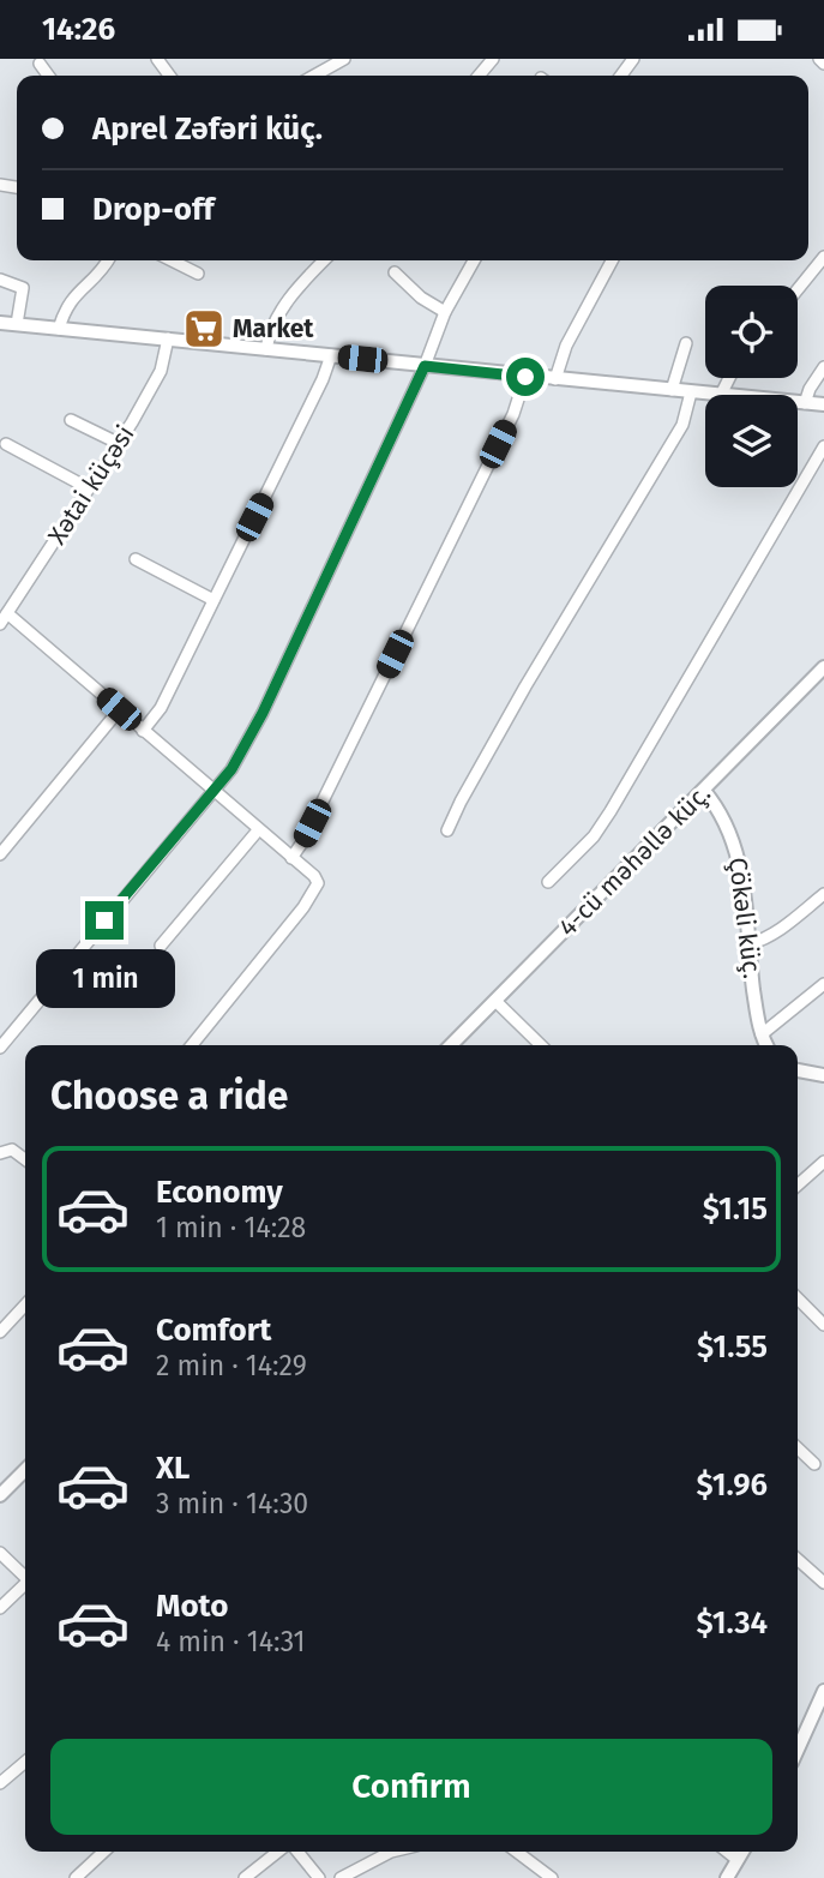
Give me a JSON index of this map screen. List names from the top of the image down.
{
  "streets": {
    "street": ["Xətai küçəsi", "4-cü məhəllə küç.", "Çökəli küç."]
  },
  "crossings": [
    ["4-cü məhəllə küç.", "Çökəli küç."]
  ],
  "places": {
    "supermarket": ["Market"]
  },
  "page": {
    "status": "14:26",
    "banner": ["Aprel Zəfəri küç.", "Drop-off"],
    "bubble": "1 min",
    "heading": "Choose a ride",
    "list": [
      {
        "name": "Economy",
        "note": "1 min · 14:28",
        "value": "$1.15"
      },
      {
        "name": "Comfort",
        "note": "2 min · 14:29",
        "value": "$1.55"
      },
      {
        "name": "XL",
        "note": "3 min · 14:30",
        "value": "$1.96"
      },
      {
        "name": "Moto",
        "note": "4 min · 14:31",
        "value": "$1.34"
      }
    ],
    "buttons": "Confirm"
  }
}
